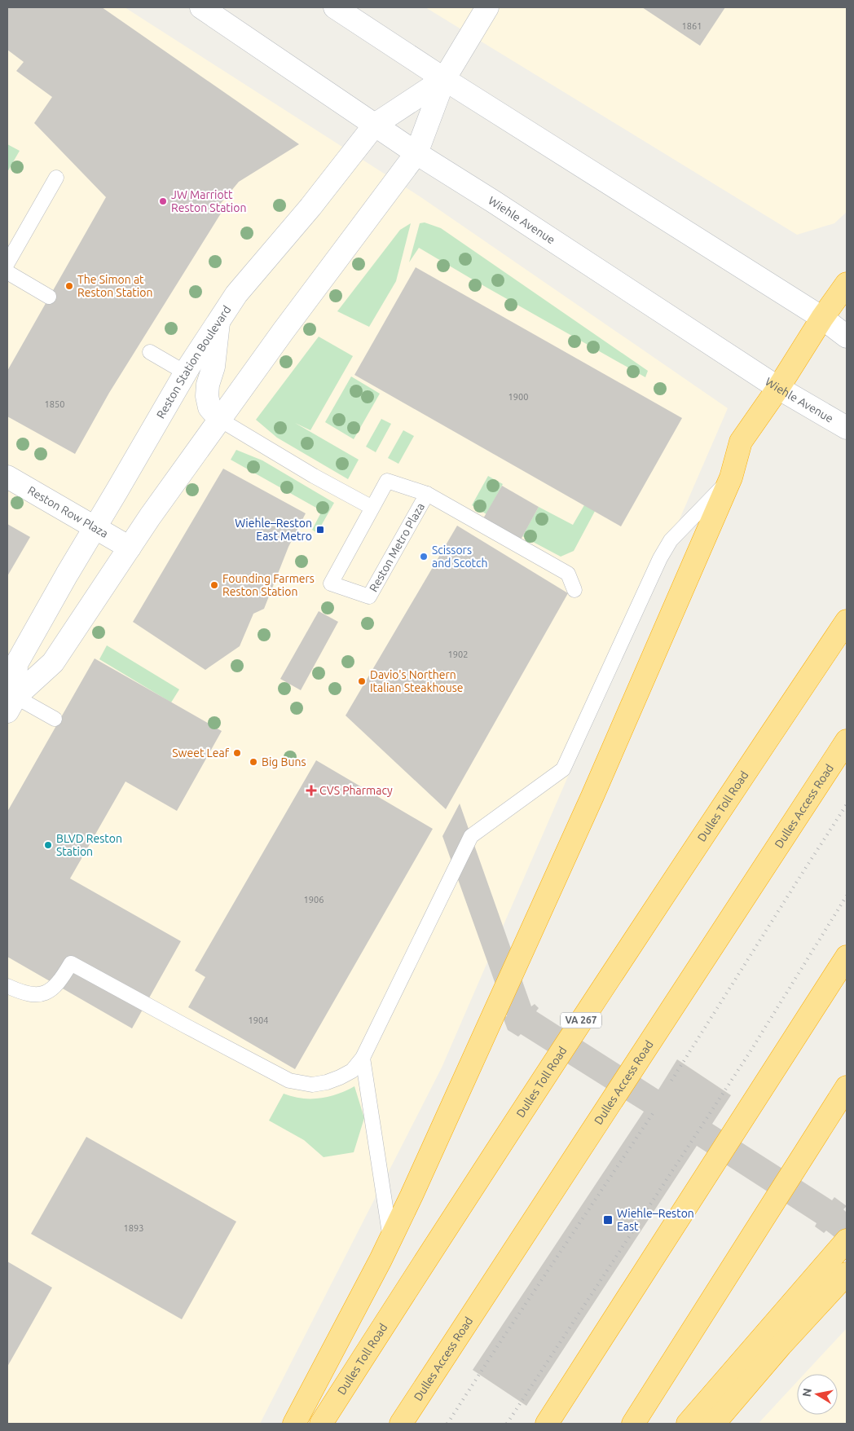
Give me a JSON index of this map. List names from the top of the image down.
{
  "streets": {
    "highway": ["Dulles Access Road", "Dulles Toll Road", "VA 267"],
    "street": ["Wiehle Avenue", "Reston Station Boulevard", "Reston Row Plaza"],
    "lane": ["Reston Metro Plaza"]
  },
  "crossings": [
    ["Wiehle Avenue", "Reston Station Boulevard"],
    ["Reston Station Boulevard", "Reston Row Plaza"]
  ],
  "places": {
    "other": [
      "JW Marriott Reston Station",
      "The Simon at Reston Station",
      "Scissors and Scotch",
      "Founding Farmers Reston Station",
      "Davio's Northern Italian Steakhouse",
      "Sweet Leaf",
      "Big Buns",
      "BLVD Reston Station"
    ],
    "transit": ["Wiehle–Reston East Metro", "Wiehle–Reston East"],
    "health": ["CVS Pharmacy"]
  },
  "house_numbers": [
    "1861",
    "1900",
    "1850",
    "1902",
    "1906",
    "1904",
    "1893"
  ],
  "north": "left"
}
